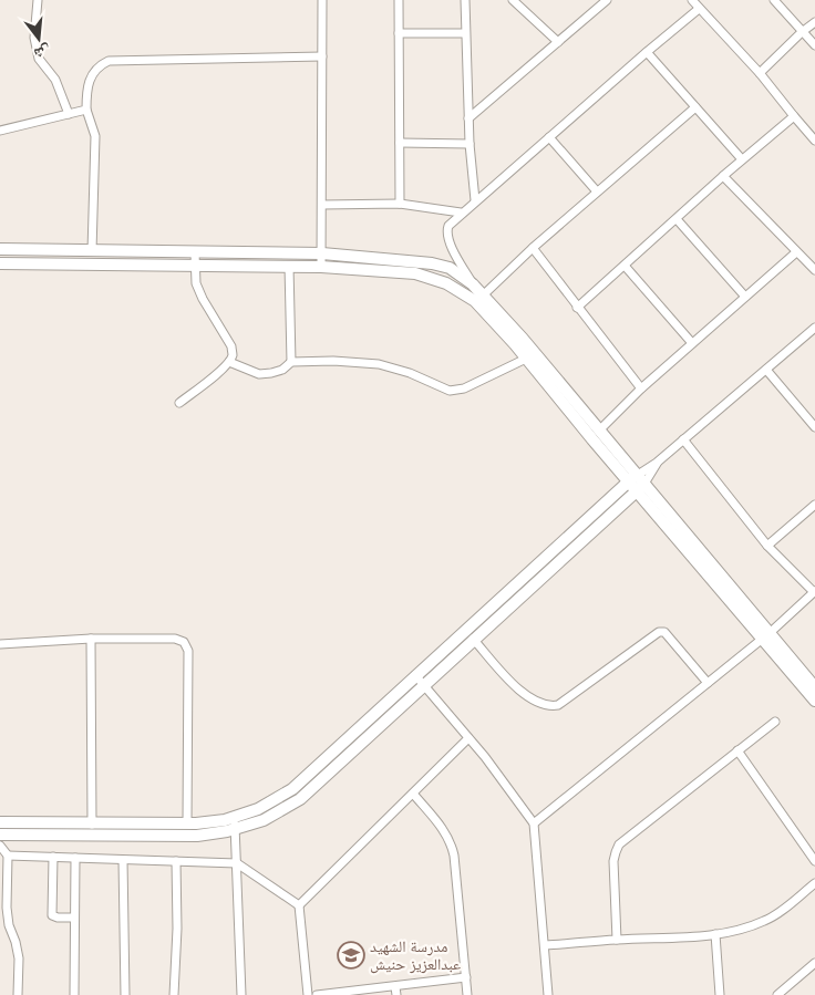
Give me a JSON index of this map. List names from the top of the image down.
{
  "places": {
    "school or university": ["مدرسة الشهيد عبدالعزيز حنيش"]
  },
  "north": "bottom"
}
